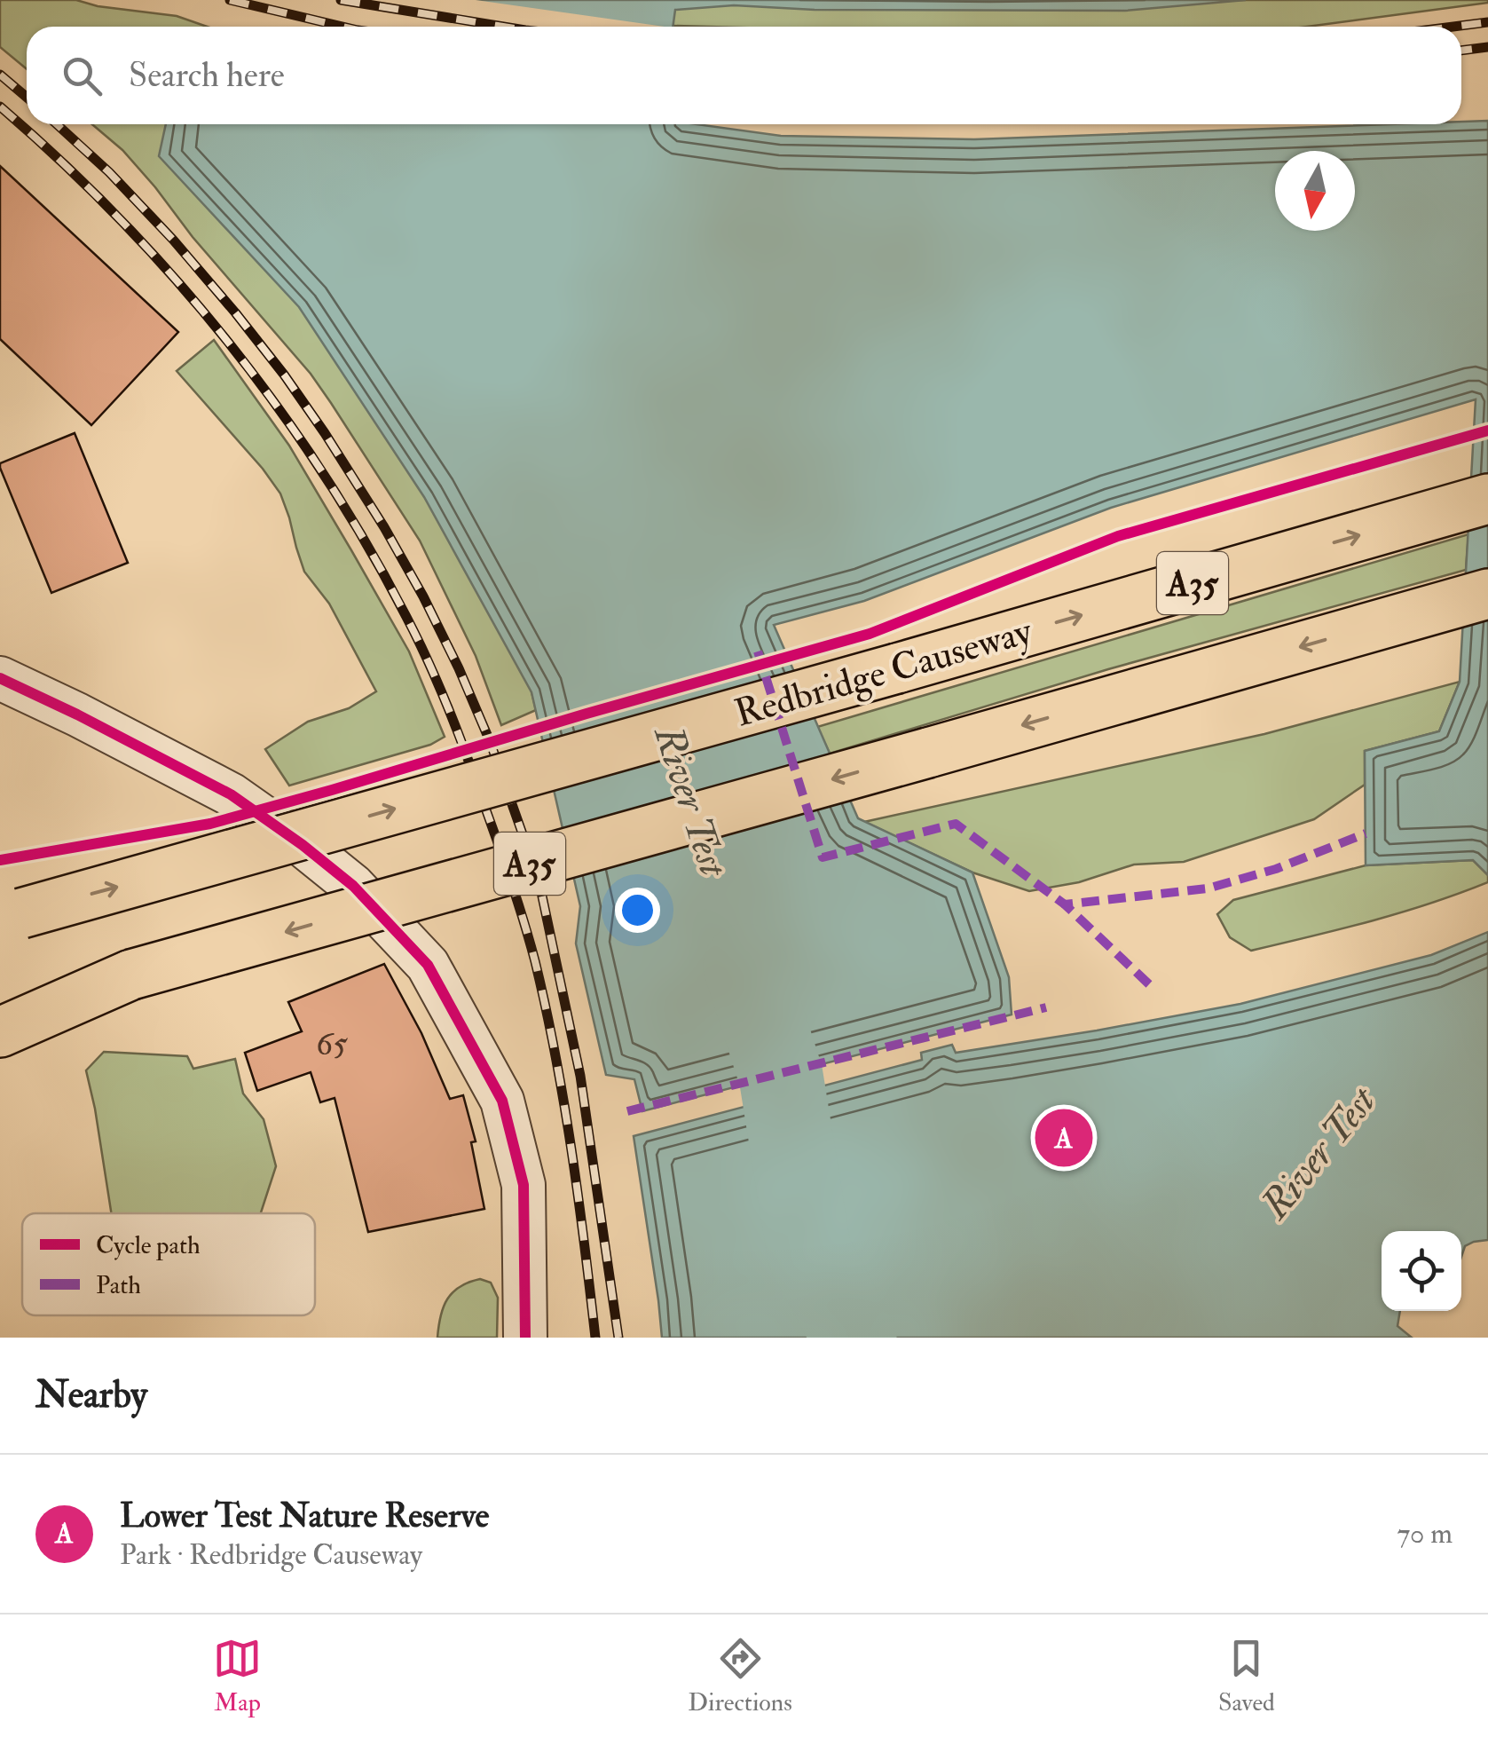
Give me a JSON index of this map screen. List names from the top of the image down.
{
  "streets": {
    "main road": ["A35", "Redbridge Causeway"]
  },
  "water": ["River Test"],
  "house_numbers": ["65"],
  "legend": ["Cycle path", "Path"],
  "north": "bottom",
  "page": {
    "search": "Search here",
    "pins": "A",
    "heading": "Nearby",
    "list": [
      {
        "mark": "A",
        "name": "Lower Test Nature Reserve",
        "note": "Park · Redbridge Causeway",
        "value": "70 m"
      }
    ],
    "nav": ["Map", "Directions", "Saved"]
  }
}
